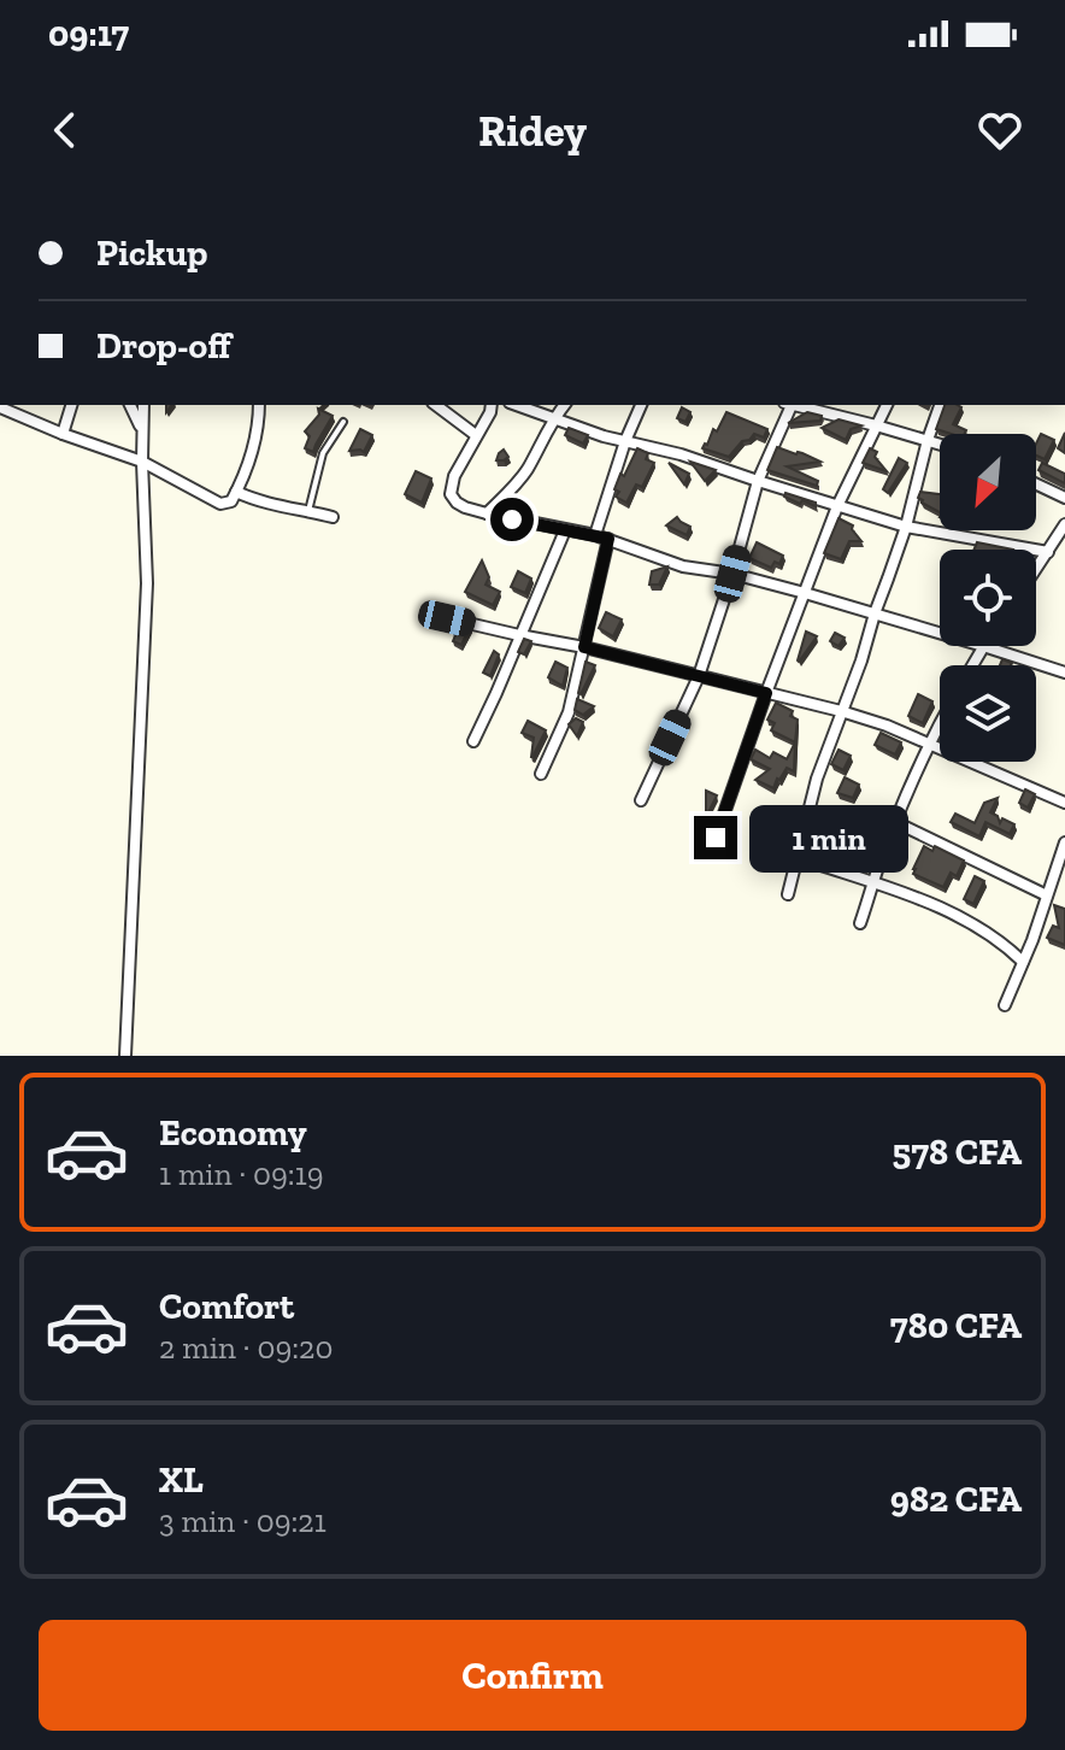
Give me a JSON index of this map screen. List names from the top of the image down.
{
  "north": "bottom left",
  "page": {
    "status": "09:17",
    "header": "Ridey",
    "banner": ["Pickup", "Drop-off"],
    "bubble": "1 min",
    "list": [
      {
        "name": "Economy",
        "note": "1 min · 09:19",
        "value": "578 CFA"
      },
      {
        "name": "Comfort",
        "note": "2 min · 09:20",
        "value": "780 CFA"
      },
      {
        "name": "XL",
        "note": "3 min · 09:21",
        "value": "982 CFA"
      }
    ],
    "buttons": "Confirm"
  }
}
